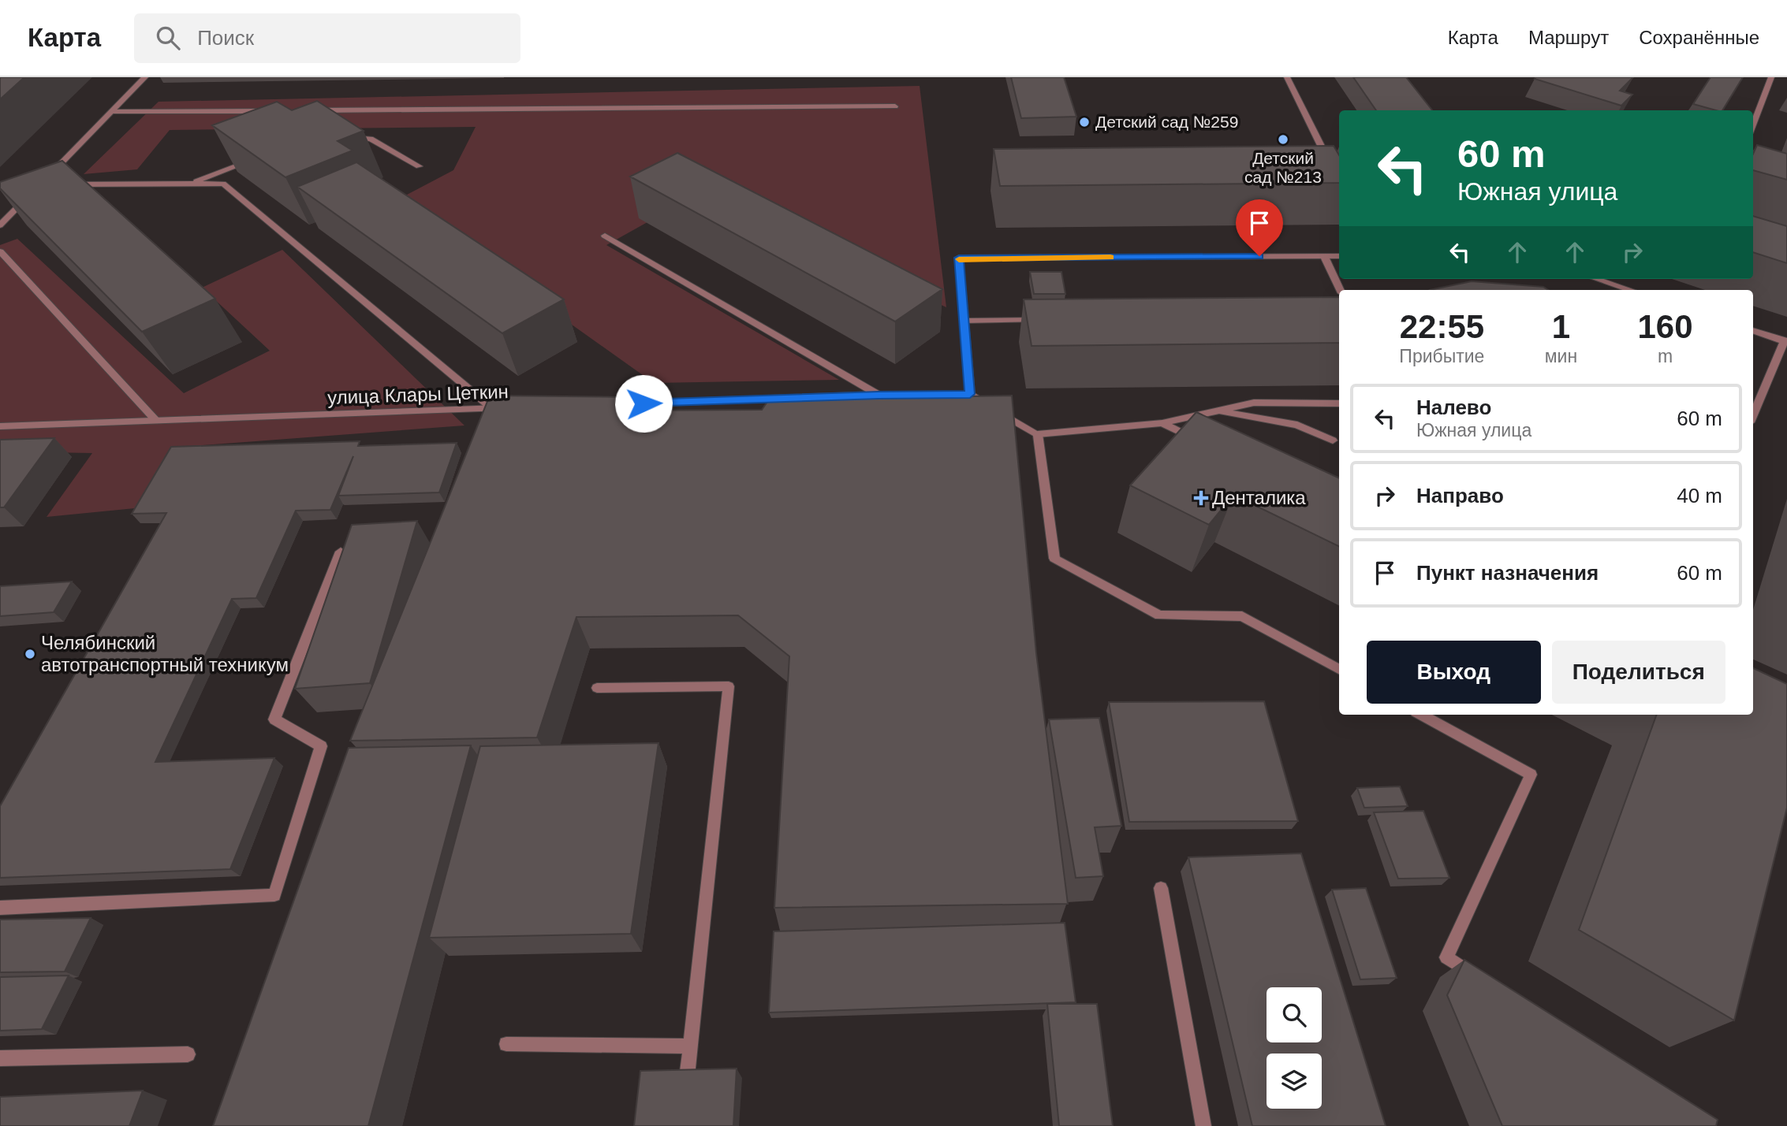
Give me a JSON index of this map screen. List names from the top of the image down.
{
  "streets": {
    "street": ["улица Клары Цеткин"]
  },
  "places": {
    "other": ["Детский сад №259", "Детский сад №213", "Челябинский автотранспортный техникум"],
    "health": ["Денталика"]
  },
  "page": {
    "header": "Карта",
    "search": "Поиск",
    "nav": ["Карта", "Маршрут", "Сохранённые"],
    "turn": ["60 m", "Южная улица"],
    "eta": [
      "22:55",
      "Прибытие",
      "1",
      "мин",
      "160",
      "m"
    ],
    "list": [
      {
        "name": "Налево",
        "note": "Южная улица",
        "value": "60 m"
      },
      {
        "name": "Направо",
        "value": "40 m"
      },
      {
        "name": "Пункт назначения",
        "value": "60 m"
      }
    ],
    "buttons": ["Выход", "Поделиться"]
  }
}
